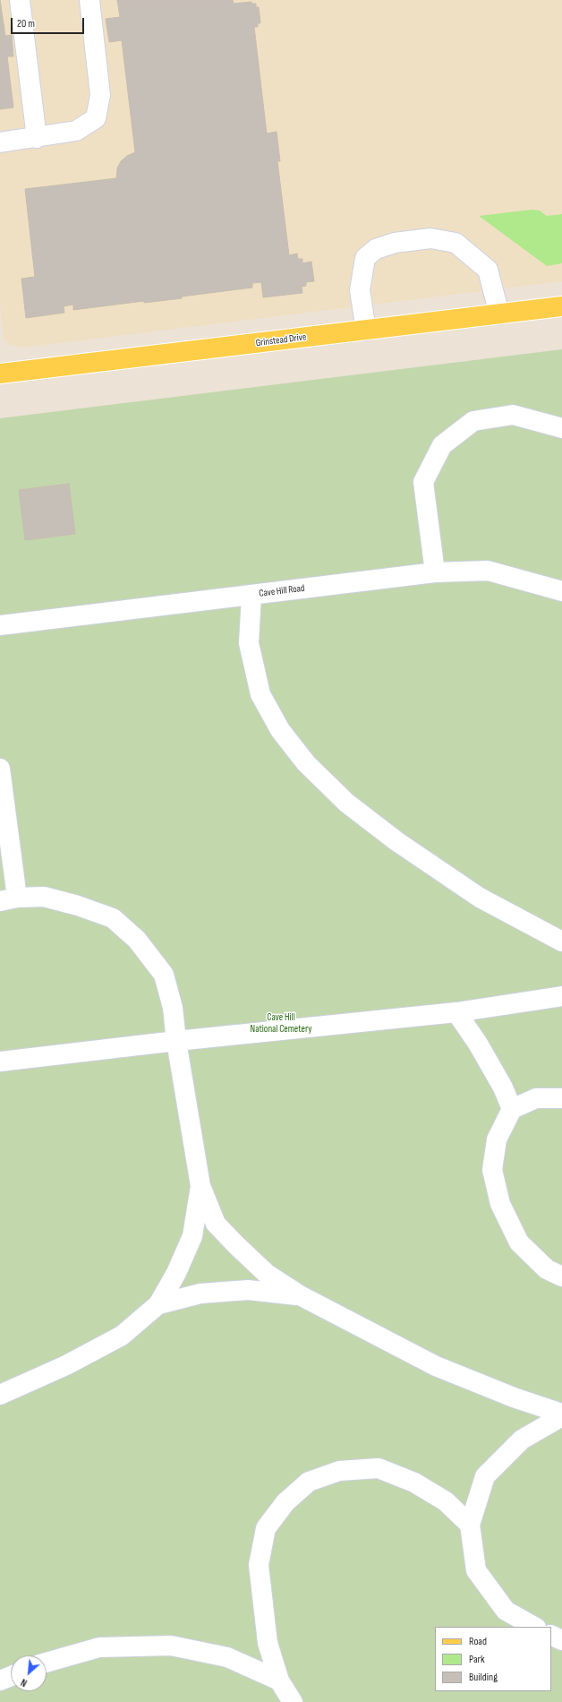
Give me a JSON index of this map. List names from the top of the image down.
{
  "streets": {
    "main road": ["Grinstead Drive"],
    "street": ["Cave Hill Road"]
  },
  "parks": ["Cave Hill National Cemetery"],
  "legend": ["Road", "Park", "Building"],
  "scale_bar": "20 m",
  "north": "bottom left"
}
